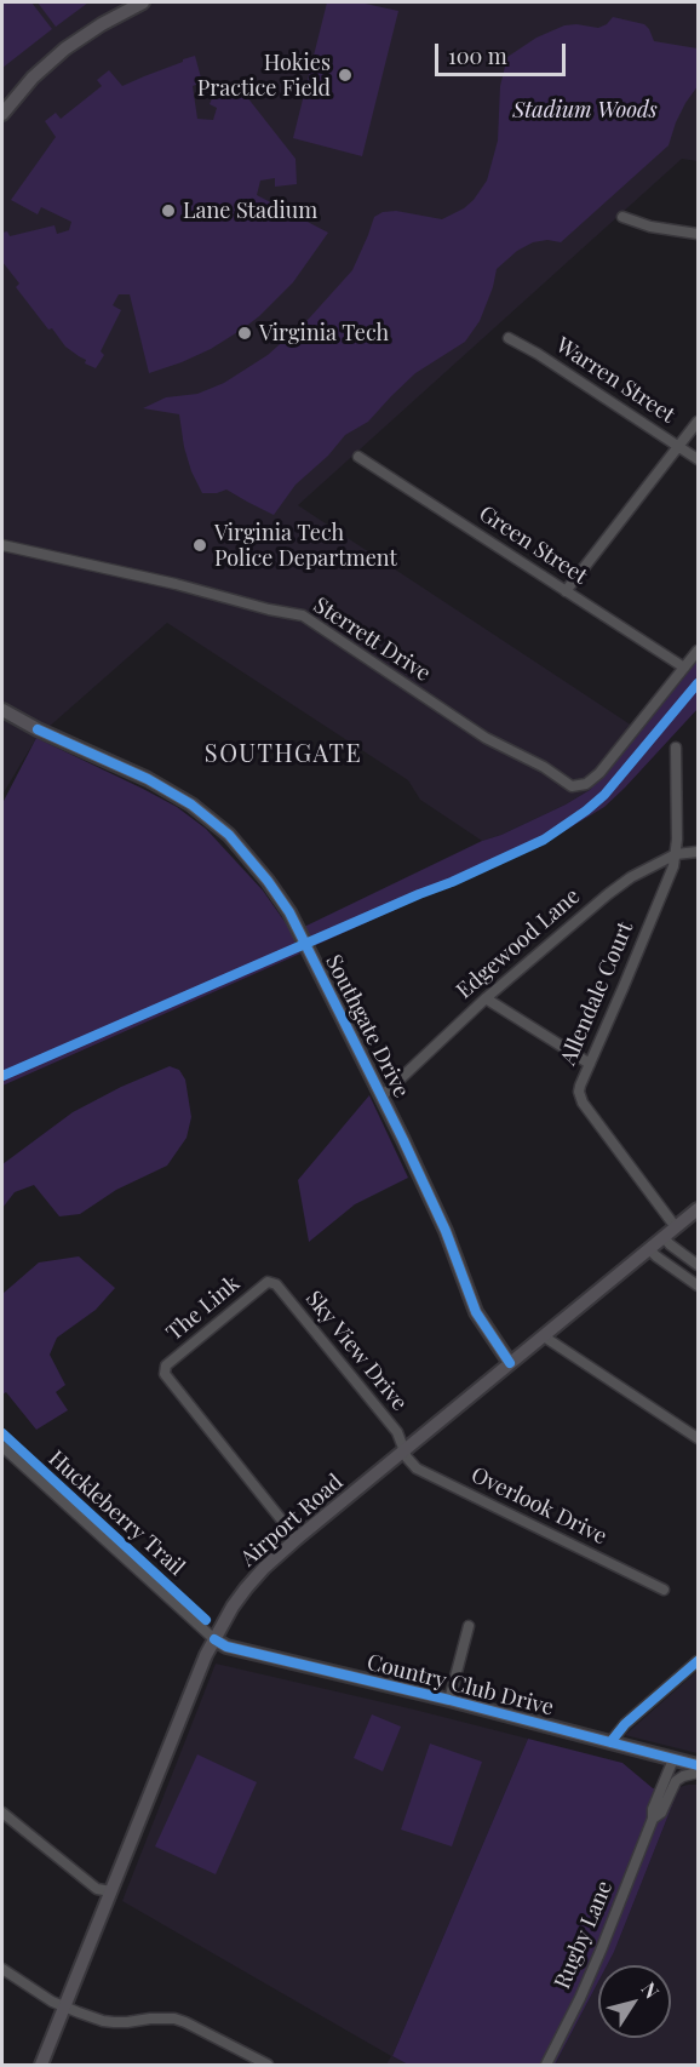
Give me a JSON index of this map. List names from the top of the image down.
{
  "streets": {
    "street": [
      "Warren Street",
      "Green Street",
      "Sterrett Drive",
      "Edgewood Lane",
      "Allendale Court",
      "Southgate Drive",
      "The Link",
      "Sky View Drive",
      "Overlook Drive",
      "Airport Road",
      "Country Club Drive",
      "Rugby Lane"
    ],
    "cycle path": ["Huckleberry Trail"]
  },
  "crossings": [
    ["Green Street", "Sterrett Drive"],
    ["Edgewood Lane", "Allendale Court"],
    ["Edgewood Lane", "Southgate Drive"],
    ["Allendale Court", "Airport Road"],
    ["Southgate Drive", "Airport Road"],
    ["The Link", "Sky View Drive"],
    ["The Link", "Airport Road"],
    ["Sky View Drive", "Overlook Drive"],
    ["Sky View Drive", "Airport Road"],
    ["Overlook Drive", "Airport Road"],
    ["Airport Road", "Country Club Drive"],
    ["Country Club Drive", "Rugby Lane"]
  ],
  "districts": ["SOUTHGATE"],
  "parks": ["Stadium Woods"],
  "places": [
    "Hokies Practice Field",
    "Lane Stadium",
    "Virginia Tech",
    "Virginia Tech Police Department"
  ],
  "scale_bar": "100 m",
  "north": "top right"
}
